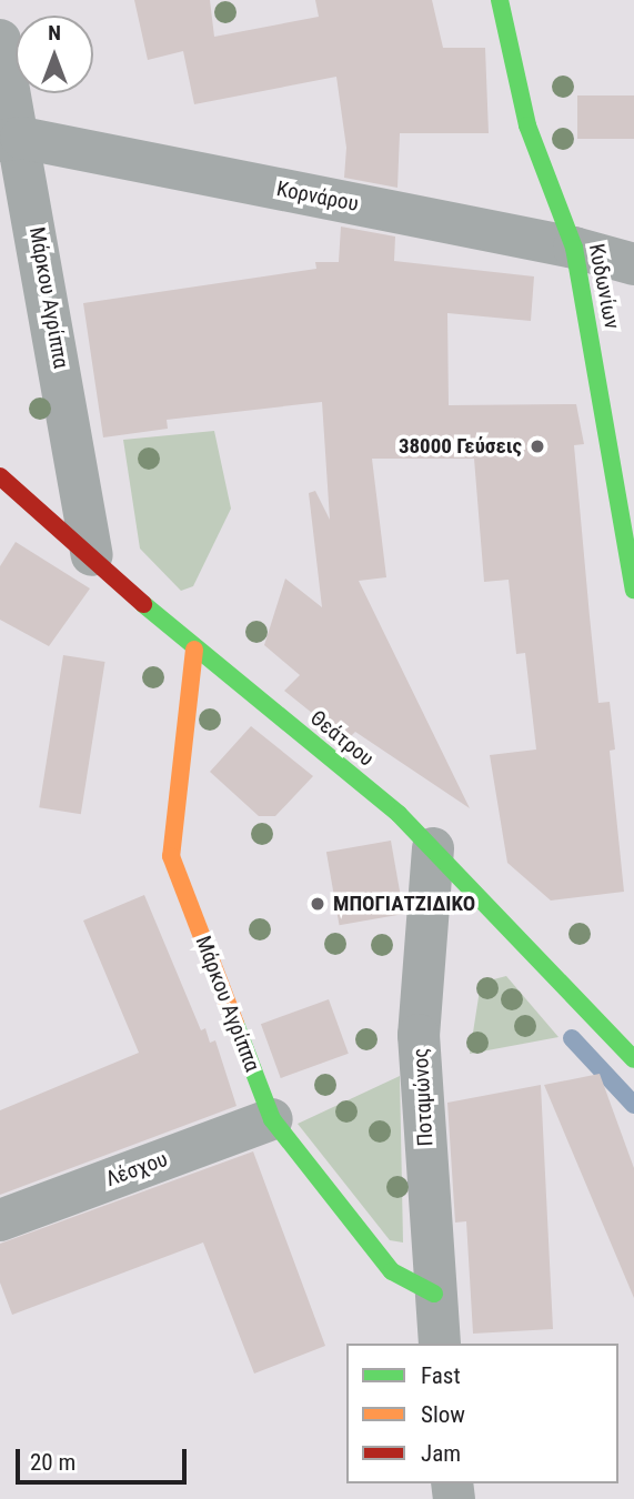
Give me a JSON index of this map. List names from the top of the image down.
{
  "streets": {
    "street": [
      "Κορνάρου",
      "Κυδωνίων",
      "Μάρκου Αγρίππα",
      "Θεάτρου",
      "Ποταμώνος",
      "Λέσχου"
    ]
  },
  "crossings": [
    ["Κορνάρου", "Κυδωνίων"],
    ["Κορνάρου", "Μάρκου Αγρίππα"],
    ["Μάρκου Αγρίππα", "Θεάτρου"],
    ["Μάρκου Αγρίππα", "Ποταμώνος"],
    ["Μάρκου Αγρίππα", "Λέσχου"],
    ["Θεάτρου", "Ποταμώνος"]
  ],
  "places": ["38000 Γεύσεις", "ΜΠΟΓΙΑΤΖΙΔΙΚΟ"],
  "legend": ["Fast", "Slow", "Jam"],
  "scale_bar": "20 m",
  "north": "top"
}
